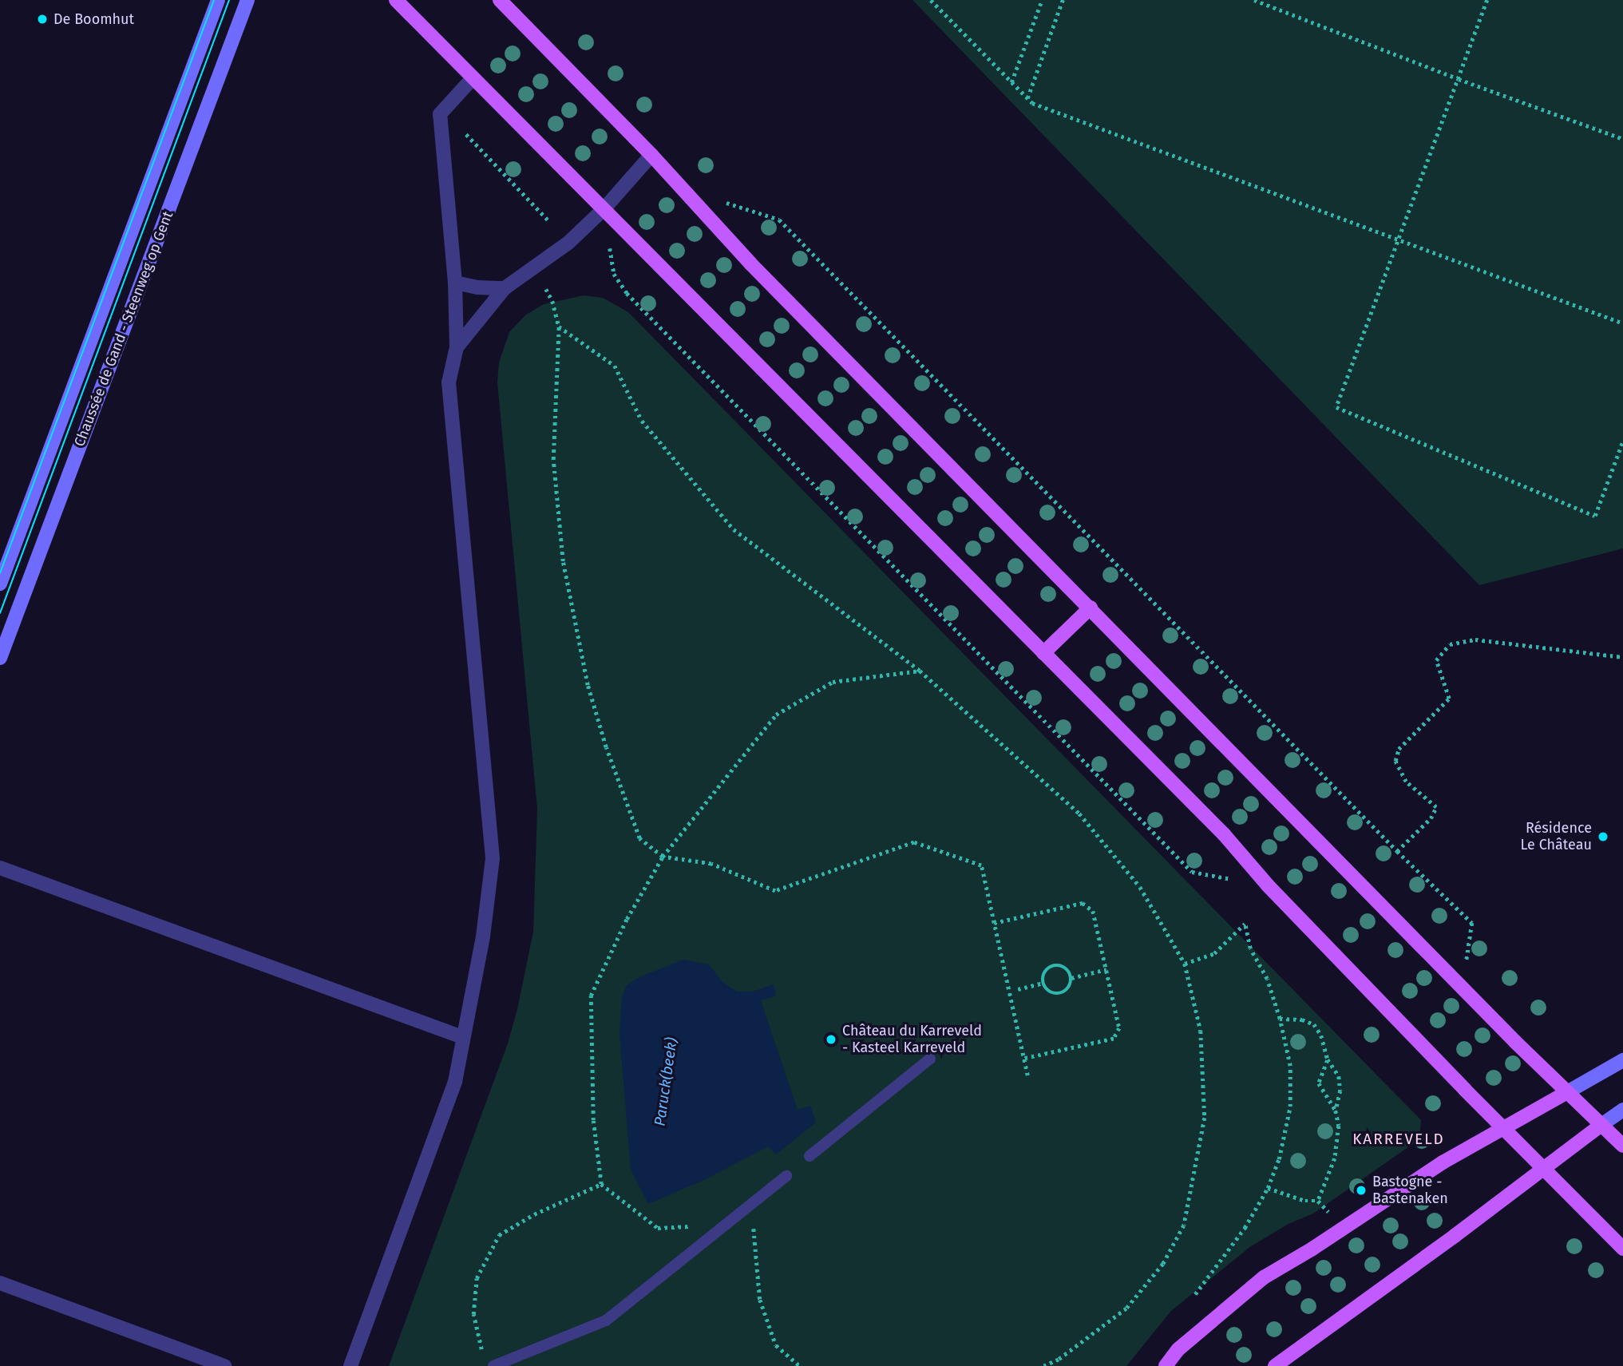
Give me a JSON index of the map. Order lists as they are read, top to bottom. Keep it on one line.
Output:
{"streets":{"street":["Chaussée de Gand - Steenweg op Gent"]},"districts":["KARREVELD"],"water":["Paruck(beek)"],"places":["De Boomhut","Résidence Le Château","Château du Karreveld - Kasteel Karreveld","Bastogne - Bastenaken"]}
